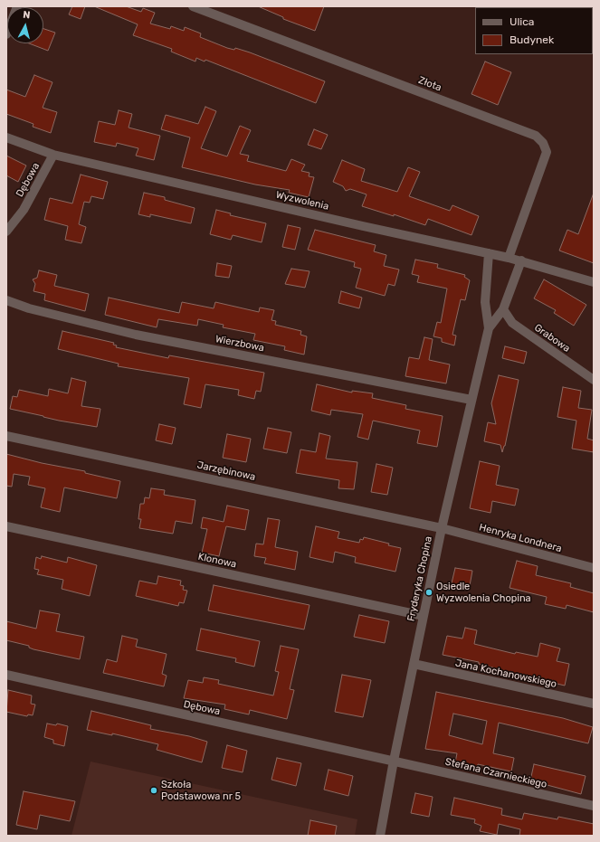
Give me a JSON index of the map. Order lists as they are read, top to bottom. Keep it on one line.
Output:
{"streets":{"street":["Złota","Dębowa","Wyzwolenia","Grabowa","Wierzbowa","Jarzębinowa","Henryka Londnera","Klonowa","Fryderyka Chopina","Jana Kochanowskiego","Stefana Czarnieckiego"]},"crossings":[["Złota","Wyzwolenia"],["Dębowa","Wyzwolenia"],["Dębowa","Fryderyka Chopina"],["Dębowa","Stefana Czarnieckiego"],["Wyzwolenia","Fryderyka Chopina"],["Grabowa","Fryderyka Chopina"],["Wierzbowa","Fryderyka Chopina"],["Jarzębinowa","Henryka Londnera"],["Jarzębinowa","Fryderyka Chopina"],["Henryka Londnera","Fryderyka Chopina"],["Klonowa","Fryderyka Chopina"],["Fryderyka Chopina","Jana Kochanowskiego"],["Fryderyka Chopina","Stefana Czarnieckiego"]],"places":["Osiedle Wyzwolenia Chopina","Szkoła Podstawowa nr 5"],"legend":["Ulica","Budynek"],"north":"top"}
